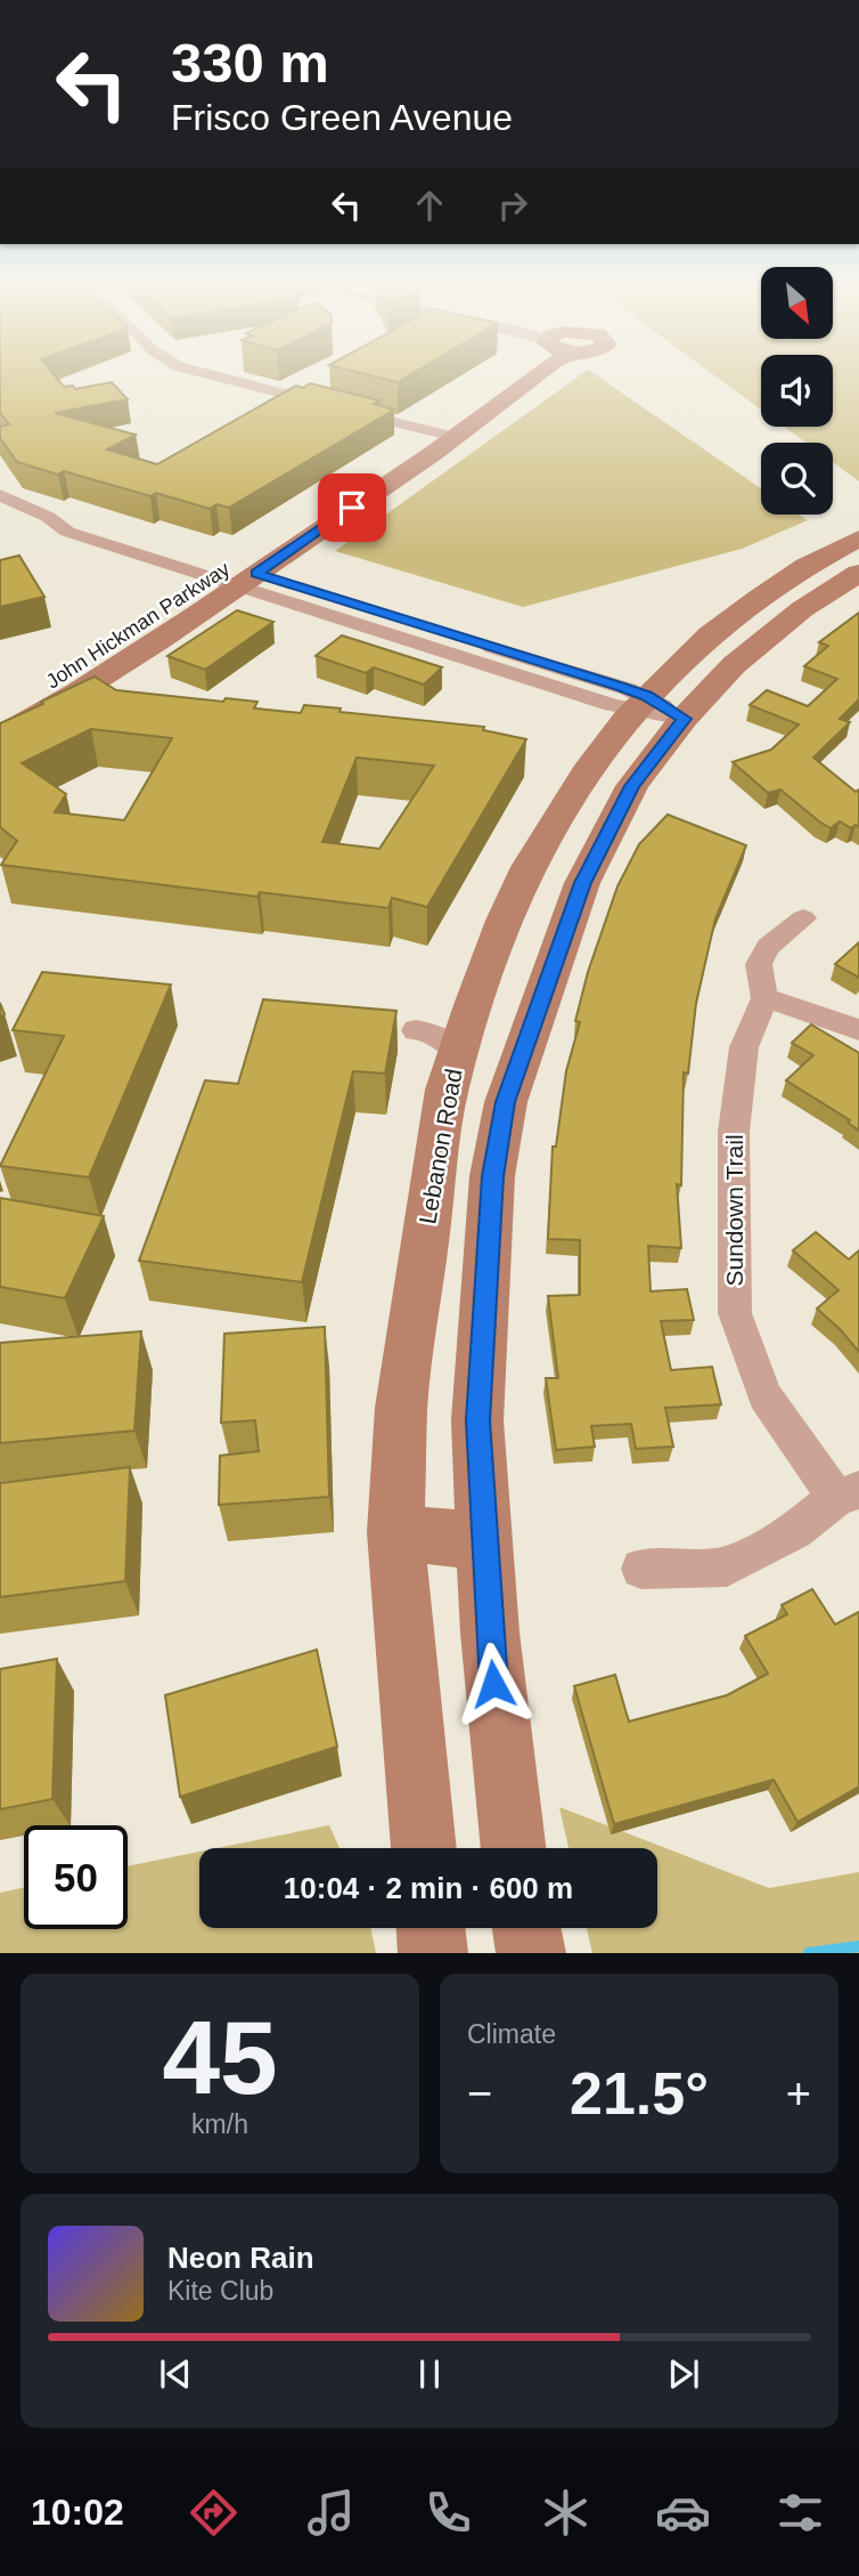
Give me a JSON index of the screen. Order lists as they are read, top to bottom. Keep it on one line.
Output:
{"streets":{"main road":["John Hickman Parkway","Lebanon Road"],"street":["Sundown Trail"]},"north":"bottom right","page":{"turn":["330 m","Frisco Green Avenue"],"limit":"50","trip":"10:04 · 2 min · 600 m","tile":[["45","km/h"],"Climate"],"heat":["−","21.5°","+"],"song":["Neon Rain","Kite Club"],"tabs":"10:02"}}
